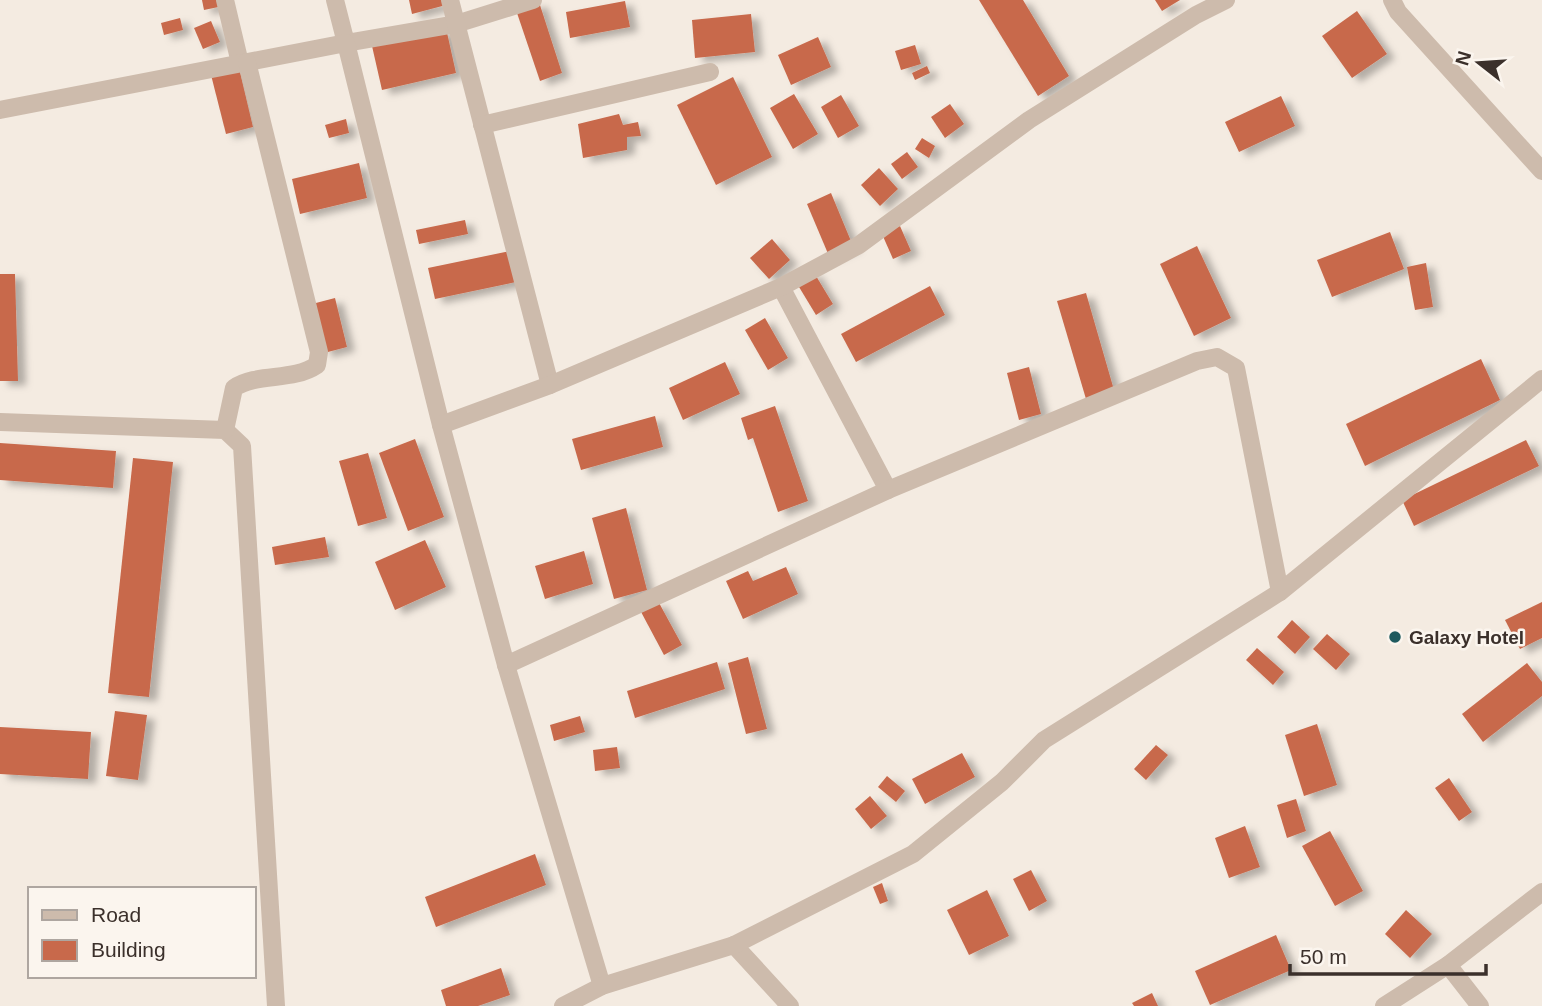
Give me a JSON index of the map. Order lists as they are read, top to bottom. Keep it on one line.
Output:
{"places":["Galaxy Hotel"],"legend":["Road","Building"],"scale_bar":"50 m","north":"left"}
